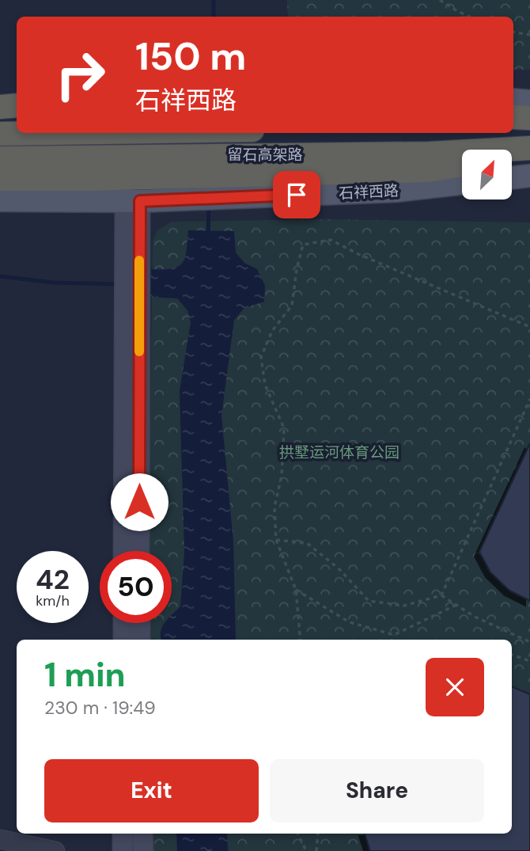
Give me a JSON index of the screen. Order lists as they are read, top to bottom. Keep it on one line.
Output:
{"streets":{"highway":["留石高架路"],"main road":["石祥西路"]},"parks":["拱墅运河体育公园"],"north":"top right","page":{"turn":["150 m","石祥西路"],"speed":"42 km/h","limit":"50","heading":["1 min","230 m · 19:49"],"buttons":["Exit","Share"]}}
